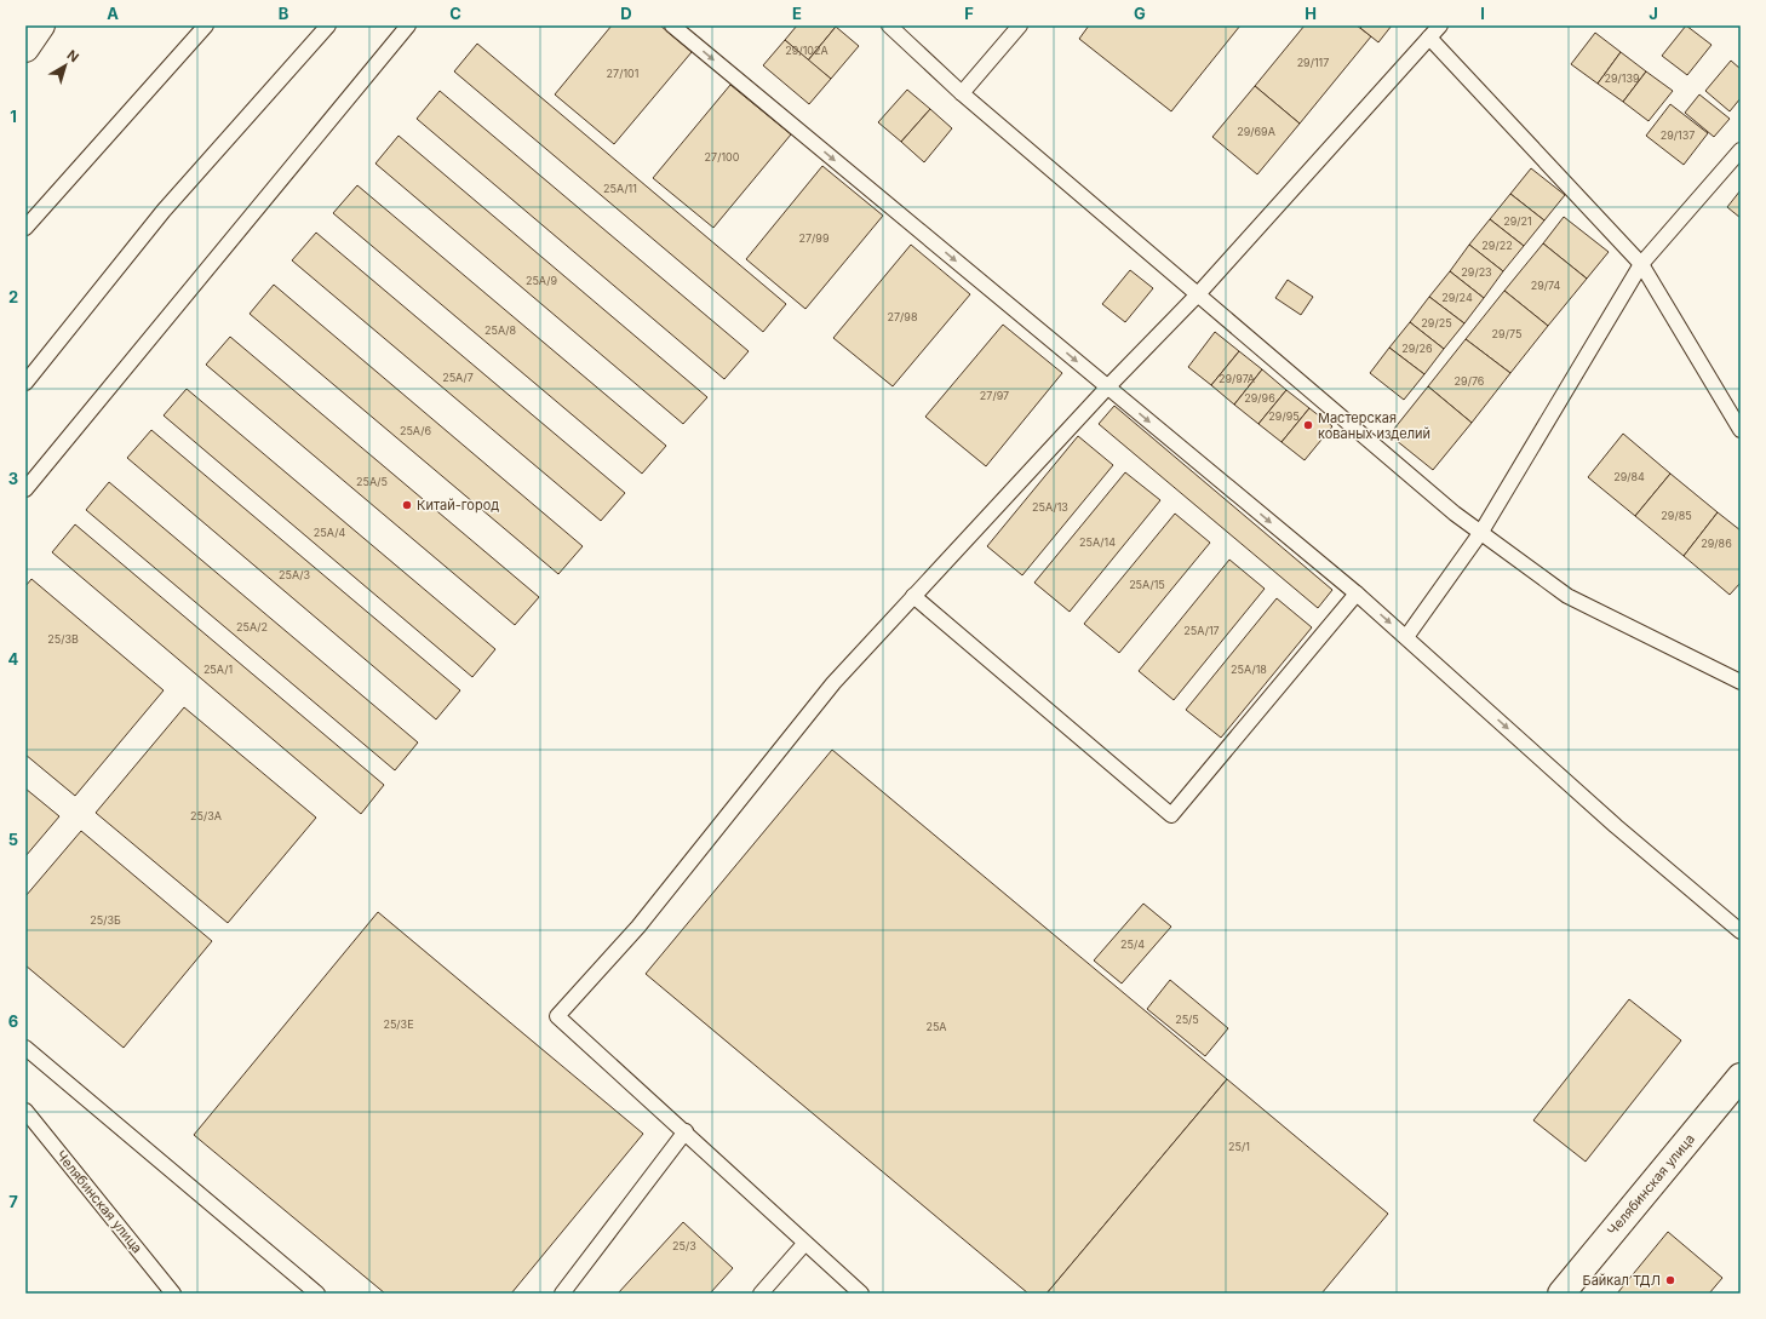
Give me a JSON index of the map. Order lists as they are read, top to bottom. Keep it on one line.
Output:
{"streets":{"street":["Челябинская улица"]},"places":["Мастерская кованых изделий","Китай-город","Байкал ТДЛ"],"house_numbers":["29/102А","29/117","27/101","29/139","29/69А","29/137","27/100","25А/11","29/21","27/99","29/22","29/23","25А/9","29/74","29/24","27/98","29/25","25А/8","29/75","29/26","25А/7","29/97А","29/76","27/97","29/96","29/95","25А/6","29/84","25А/5","25А/13","29/85","25А/4","25А/14","29/86","25А/3","25А/15","25А/2","25А/17","25/3В","25А/1","25А/18","25/3А","25/3Б","25/4","25/5","25/3Е","25А","25/1","25/3"],"north":"top right","grid":{"columns":["A","B","C","D","E","F","G","H","I","J"],"rows":["1","2","3","4","5","6","7"]}}
